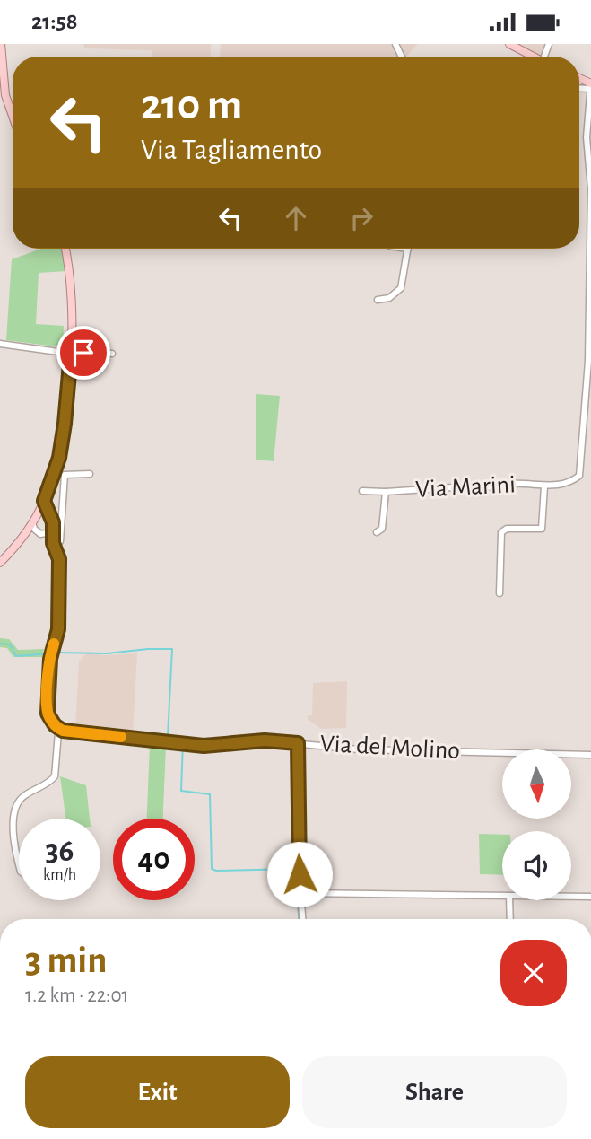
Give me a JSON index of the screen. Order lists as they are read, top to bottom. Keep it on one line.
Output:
{"streets":{"street":["Via Marini","Via del Molino"]},"north":"bottom","page":{"status":"21:58","turn":["210 m","Via Tagliamento"],"speed":"36 km/h","limit":"40","heading":["3 min","1.2 km · 22:01"],"buttons":["Exit","Share"]}}
